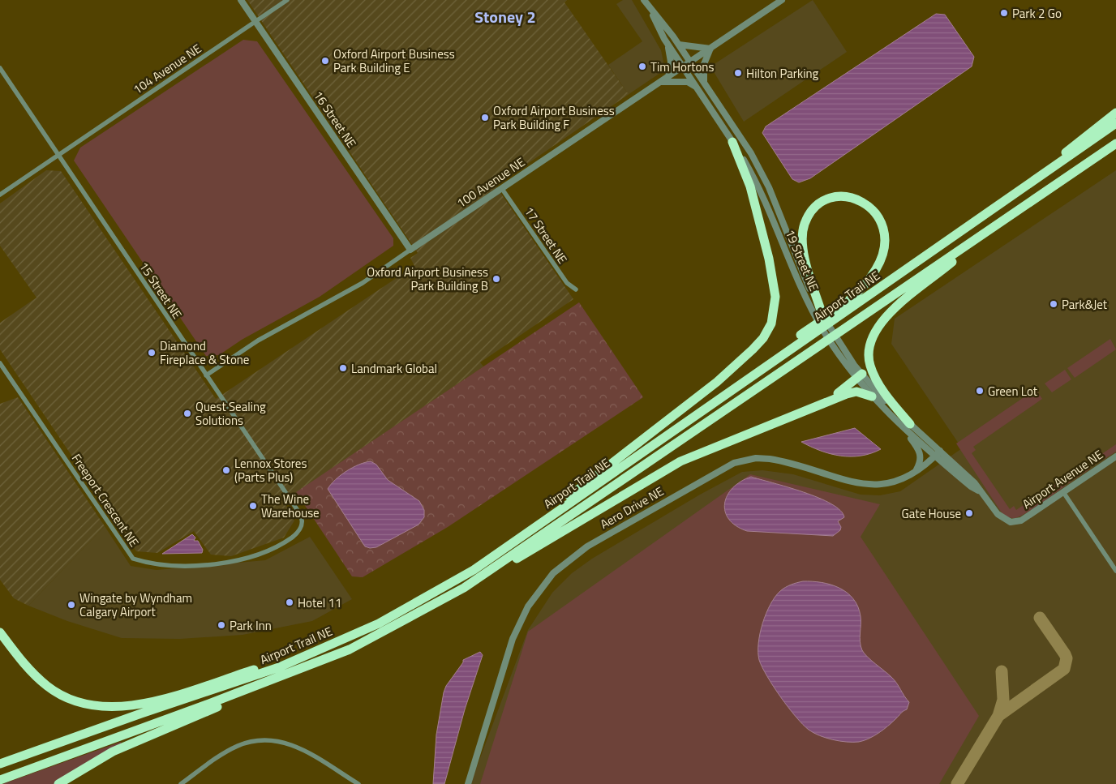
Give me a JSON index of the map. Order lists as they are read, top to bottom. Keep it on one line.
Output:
{"streets":{"highway":["Airport Trail NE"],"street":["104 Avenue NE","16 Street NE","100 Avenue NE","17 Street NE","19 Street NE","15 Street NE","Airport Avenue NE","Freeport Crescent NE","Aero Drive NE"]},"crossings":[["104 Avenue NE","16 Street NE"],["104 Avenue NE","15 Street NE"],["16 Street NE","100 Avenue NE"],["100 Avenue NE","17 Street NE"],["100 Avenue NE","19 Street NE"],["100 Avenue NE","15 Street NE"],["19 Street NE","Airport Avenue NE"],["19 Street NE","Aero Drive NE"],["15 Street NE","Freeport Crescent NE"]],"districts":["Stoney 2"],"places":["Park 2 Go","Oxford Airport Business Park Building E","Tim Hortons","Hilton Parking","Oxford Airport Business Park Building F","Oxford Airport Business Park Building B","Park&Jet","Diamond Fireplace & Stone","Landmark Global","Green Lot","Quest Sealing Solutions","Lennox Stores (Parts Plus)","The Wine Warehouse","Gate House","Hotel 11","Wingate by Wyndham Calgary Airport","Park Inn"]}
